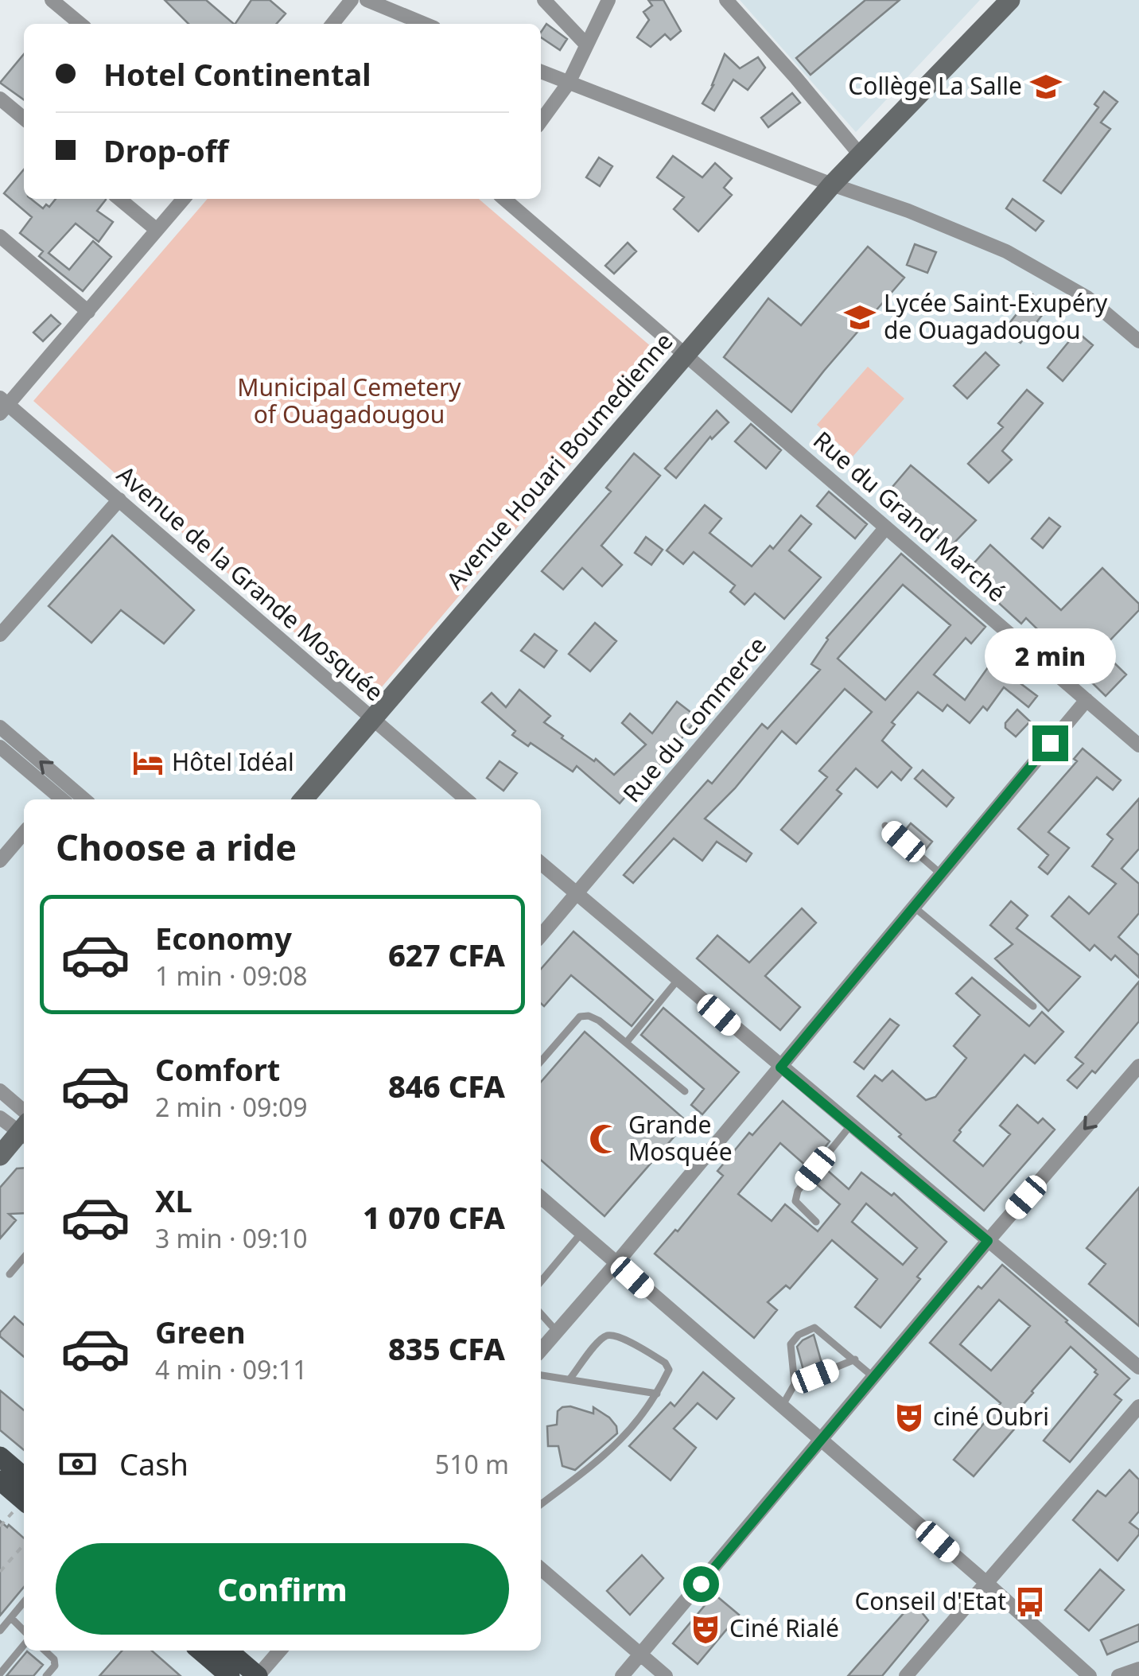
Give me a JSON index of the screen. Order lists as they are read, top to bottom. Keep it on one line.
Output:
{"streets":{"main road":["Avenue Houari Boumedienne"],"street":["Rue du Grand Marché","Avenue de la Grande Mosquée","Rue du Commerce"]},"crossings":[["Avenue Houari Boumedienne","Rue du Grand Marché"],["Avenue Houari Boumedienne","Avenue de la Grande Mosquée"],["Rue du Grand Marché","Rue du Commerce"]],"parks":["Municipal Cemetery of Ouagadougou"],"places":{"school or university":["Collège La Salle","Lycée Saint-Exupéry de Ouagadougou"],"hotel":["Hôtel Idéal"],"mosque":["Grande Mosquée"],"theatre":["ciné Oubri","Ciné Rialé"],"bus stop":["Conseil d'Etat"]},"page":{"banner":["Hotel Continental","Drop-off"],"bubble":"2 min","heading":"Choose a ride","list":[{"name":"Economy","note":"1 min · 09:08","value":"627 CFA"},{"name":"Comfort","note":"2 min · 09:09","value":"846 CFA"},{"name":"XL","note":"3 min · 09:10","value":"1 070 CFA"},{"name":"Green","note":"4 min · 09:11","value":"835 CFA"}],"pay":["Cash","510 m"],"buttons":"Confirm"}}
